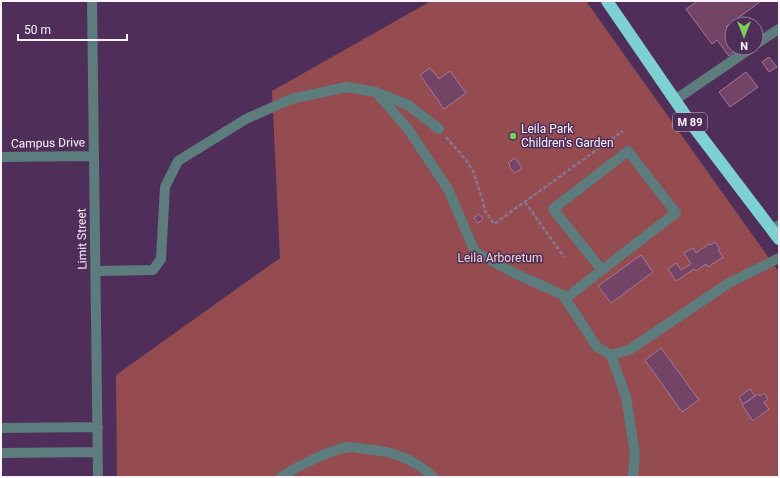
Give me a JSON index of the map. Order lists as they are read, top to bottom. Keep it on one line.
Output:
{"streets":{"highway":["M 89"],"street":["Campus Drive","Limit Street"]},"crossings":[["Campus Drive","Limit Street"]],"parks":["Leila Arboretum"],"places":["Leila Park Children's Garden"],"scale_bar":"50 m","north":"bottom"}
